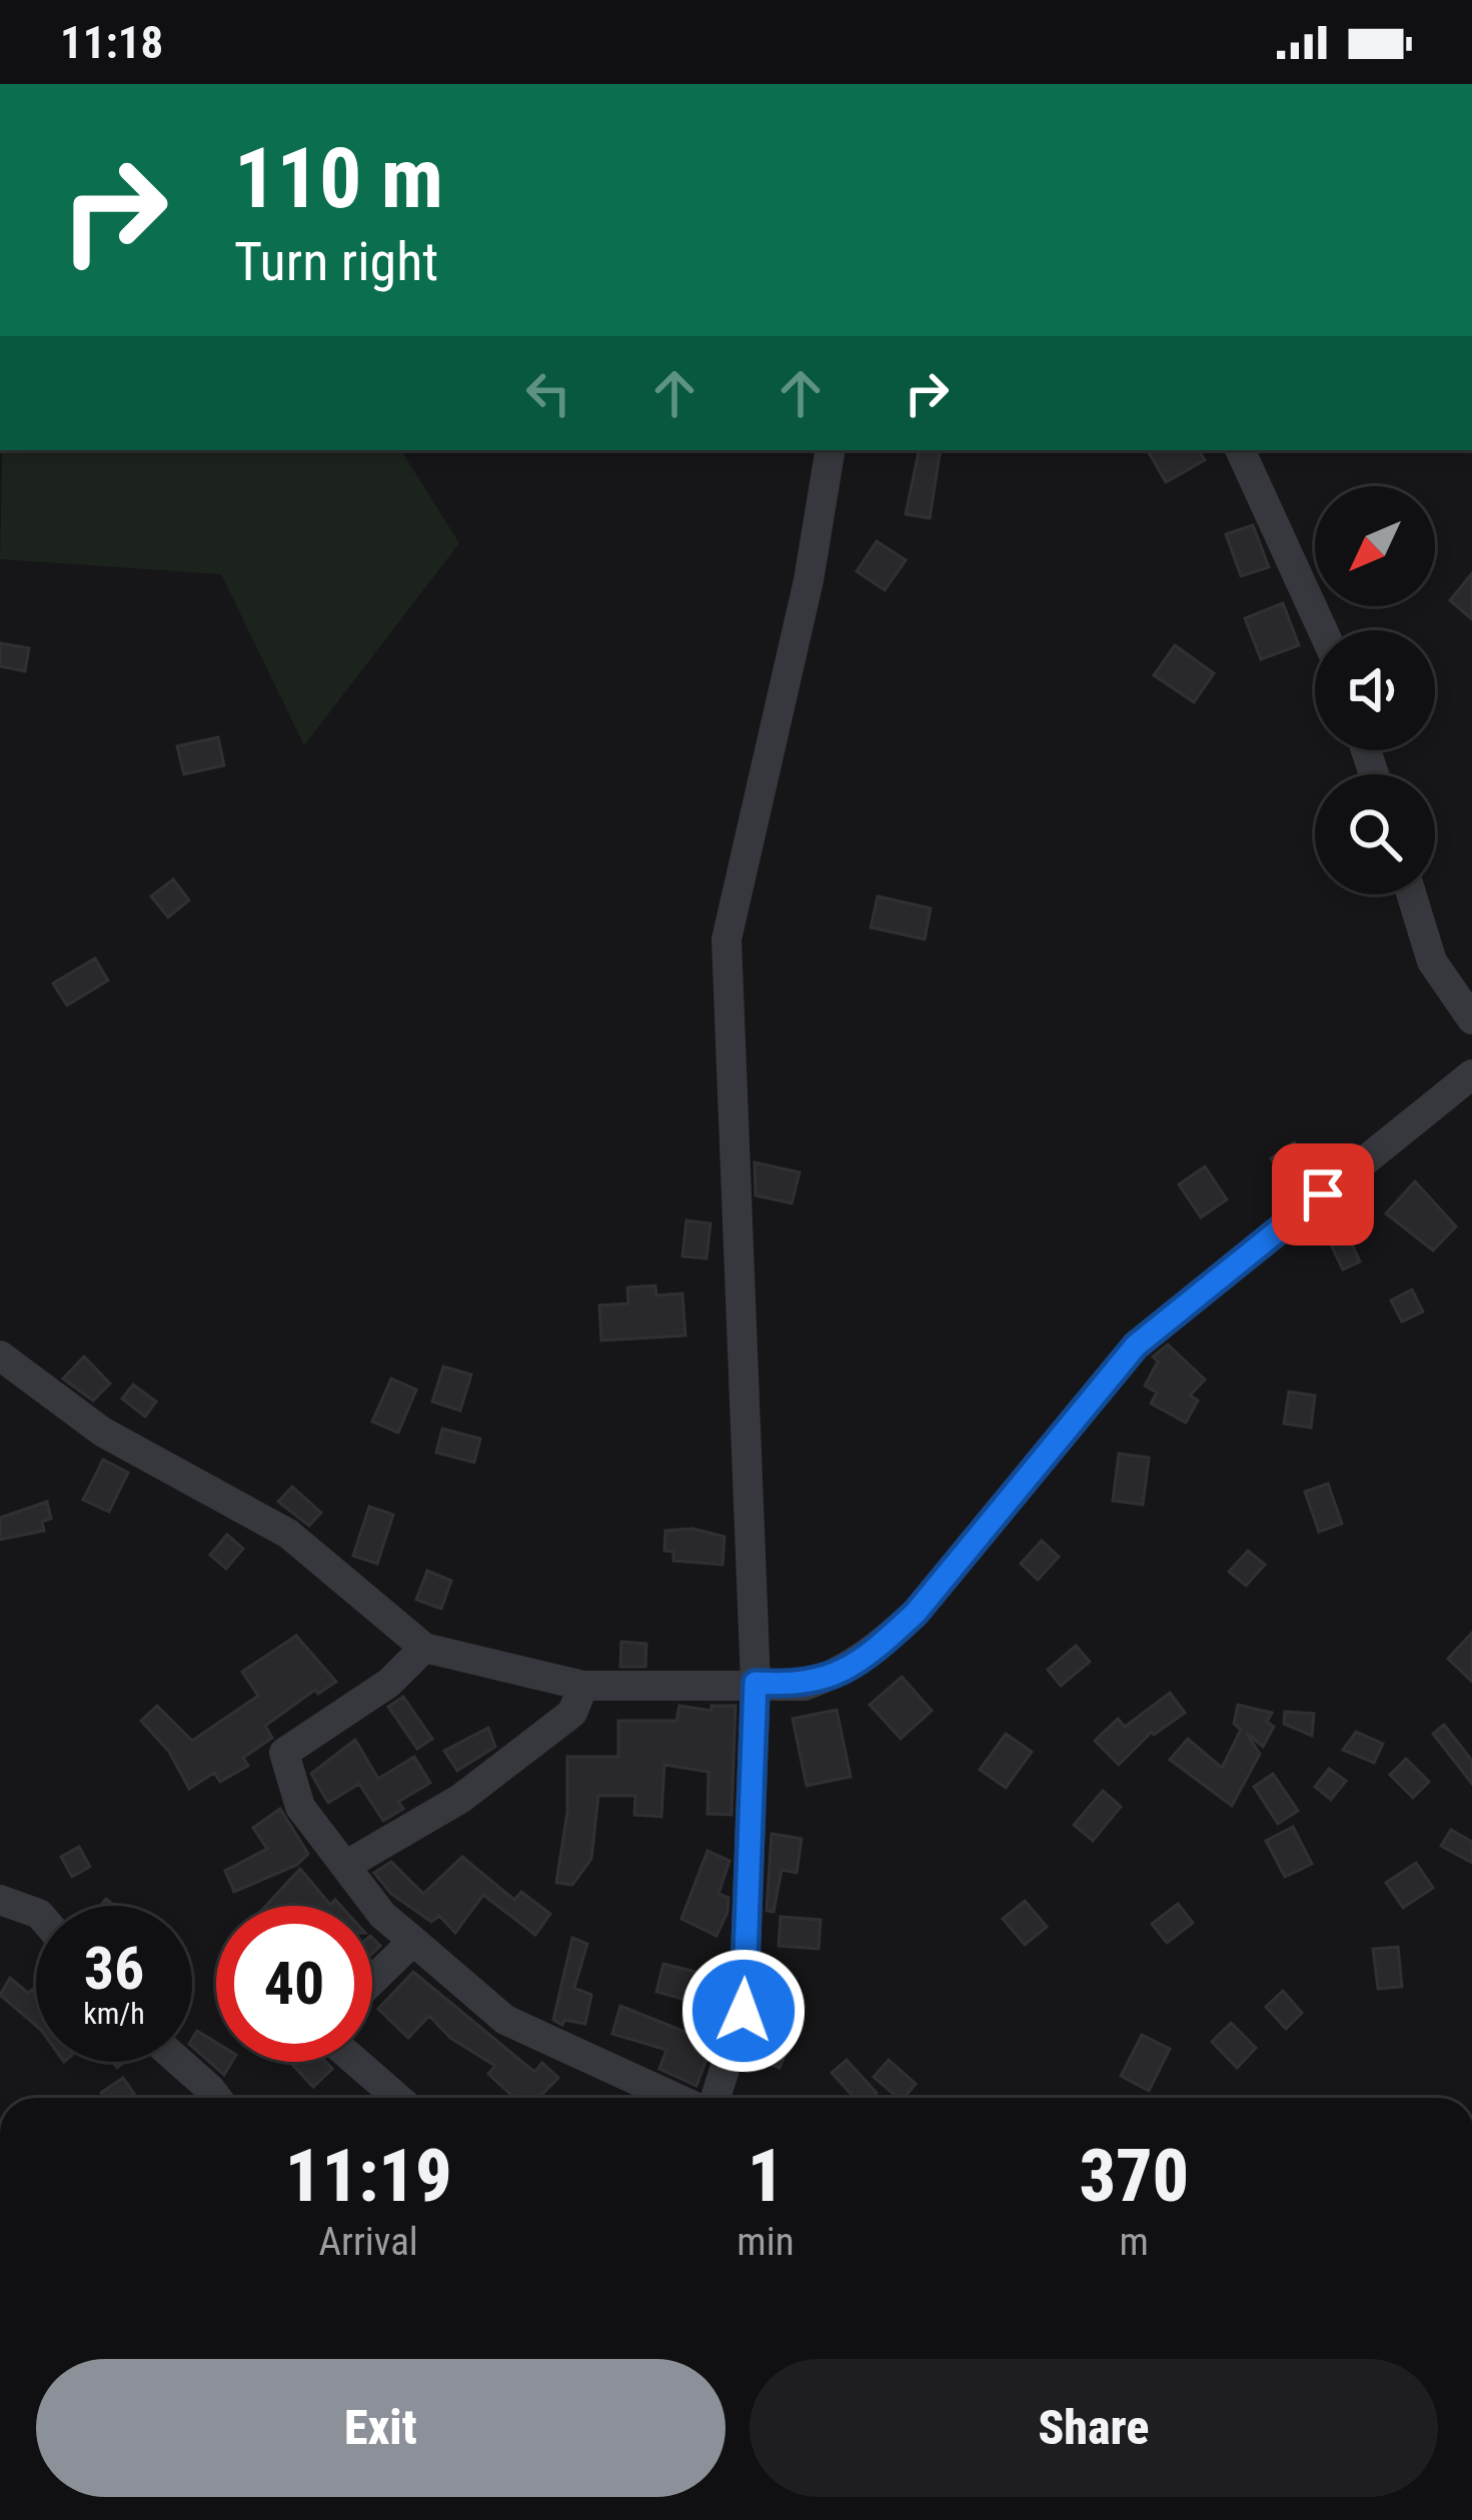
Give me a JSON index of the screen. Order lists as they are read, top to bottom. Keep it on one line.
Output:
{"north":"bottom left","page":{"status":"11:18","turn":["110 m","Turn right"],"speed":"36 km/h","limit":"40","eta":["11:19","Arrival","1","min","370","m"],"buttons":["Exit","Share"]}}
